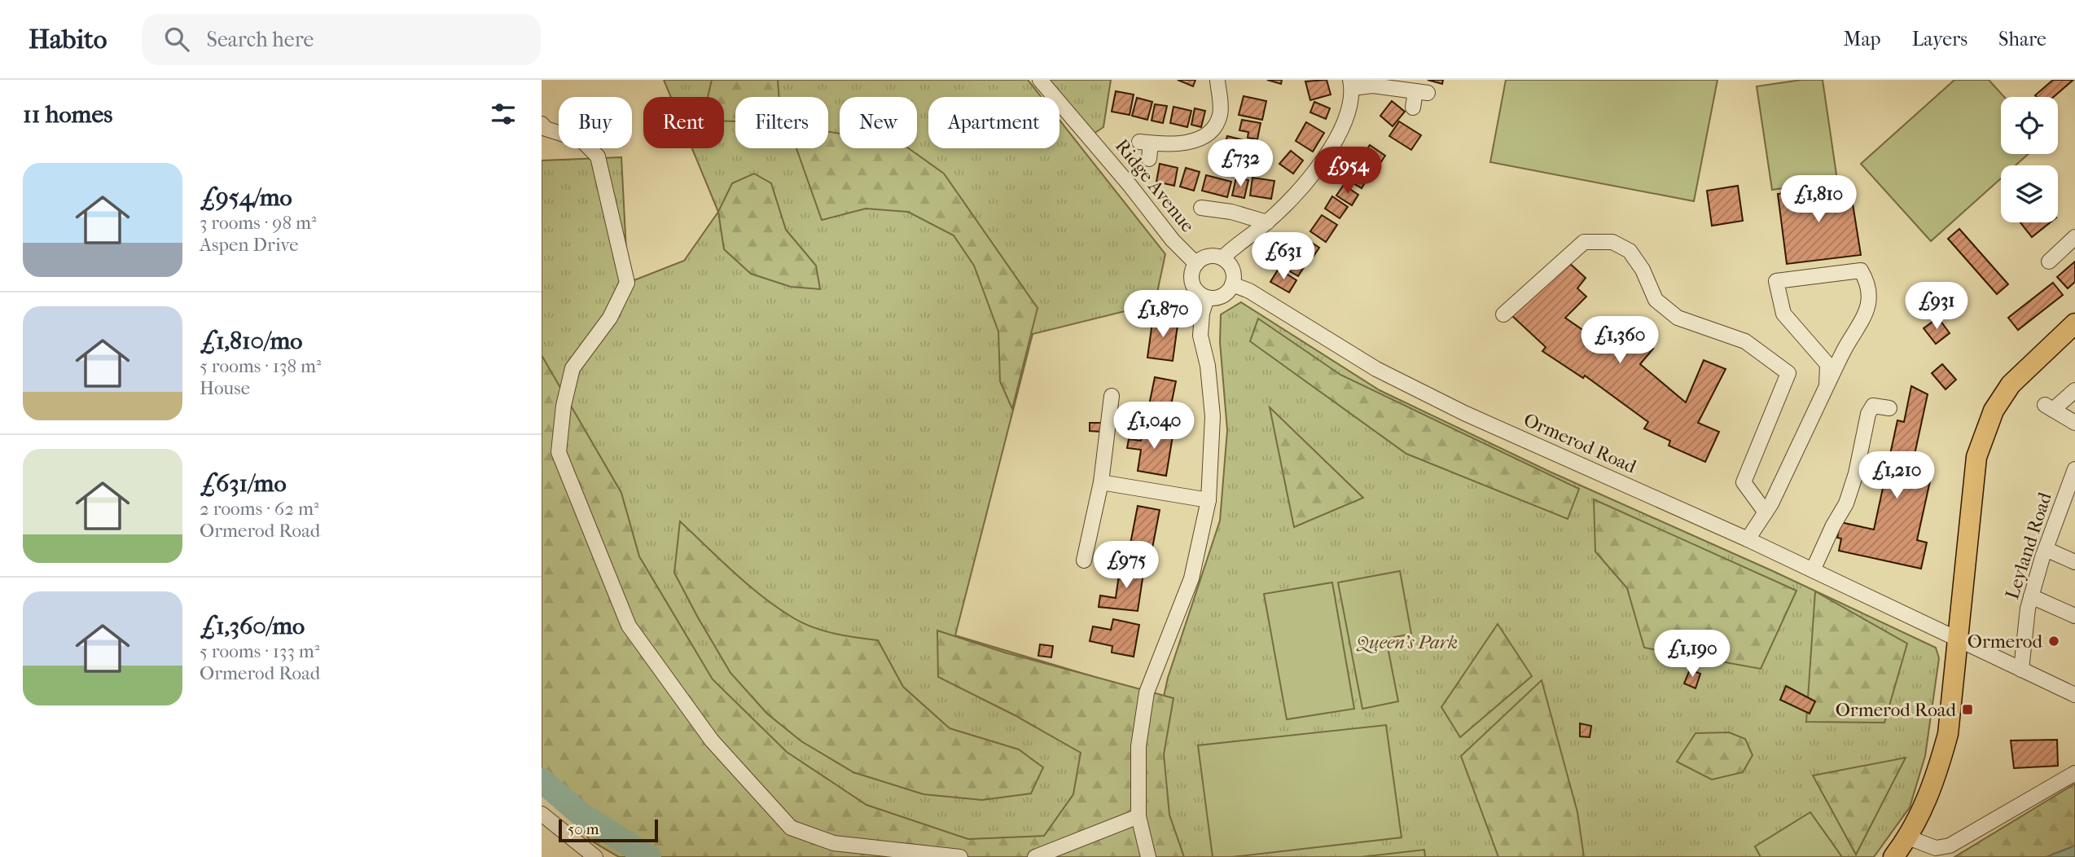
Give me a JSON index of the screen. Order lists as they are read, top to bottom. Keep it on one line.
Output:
{"streets":{"street":["Ridge Avenue","Ormerod Road","Leyland Road"]},"crossings":[["Ridge Avenue","Ormerod Road"],["Ormerod Road","Leyland Road"]],"parks":["Queen's Park"],"places":{"other":["Ormerod"],"transit":["Ormerod Road"]},"scale_bar":"50 m","page":{"header":"Habito","search":"Search here","nav":["Map","Layers","Share"],"heading":"11 homes","chip":["Buy","Rent","Filters","New","Apartment"],"price":["£732","£954","£1,810","£631","£931","£1,870","£1,360","£1,040","£1,210","£975","£1,190"],"list":[{"name":"£954/mo","note":"3 rooms · 98 m² · Aspen Drive"},{"name":"£1,810/mo","note":"5 rooms · 138 m² · House"},{"name":"£631/mo","note":"2 rooms · 62 m² · Ormerod Road"},{"name":"£1,360/mo","note":"5 rooms · 133 m² · Ormerod Road"}],"scale":"50 m"}}
